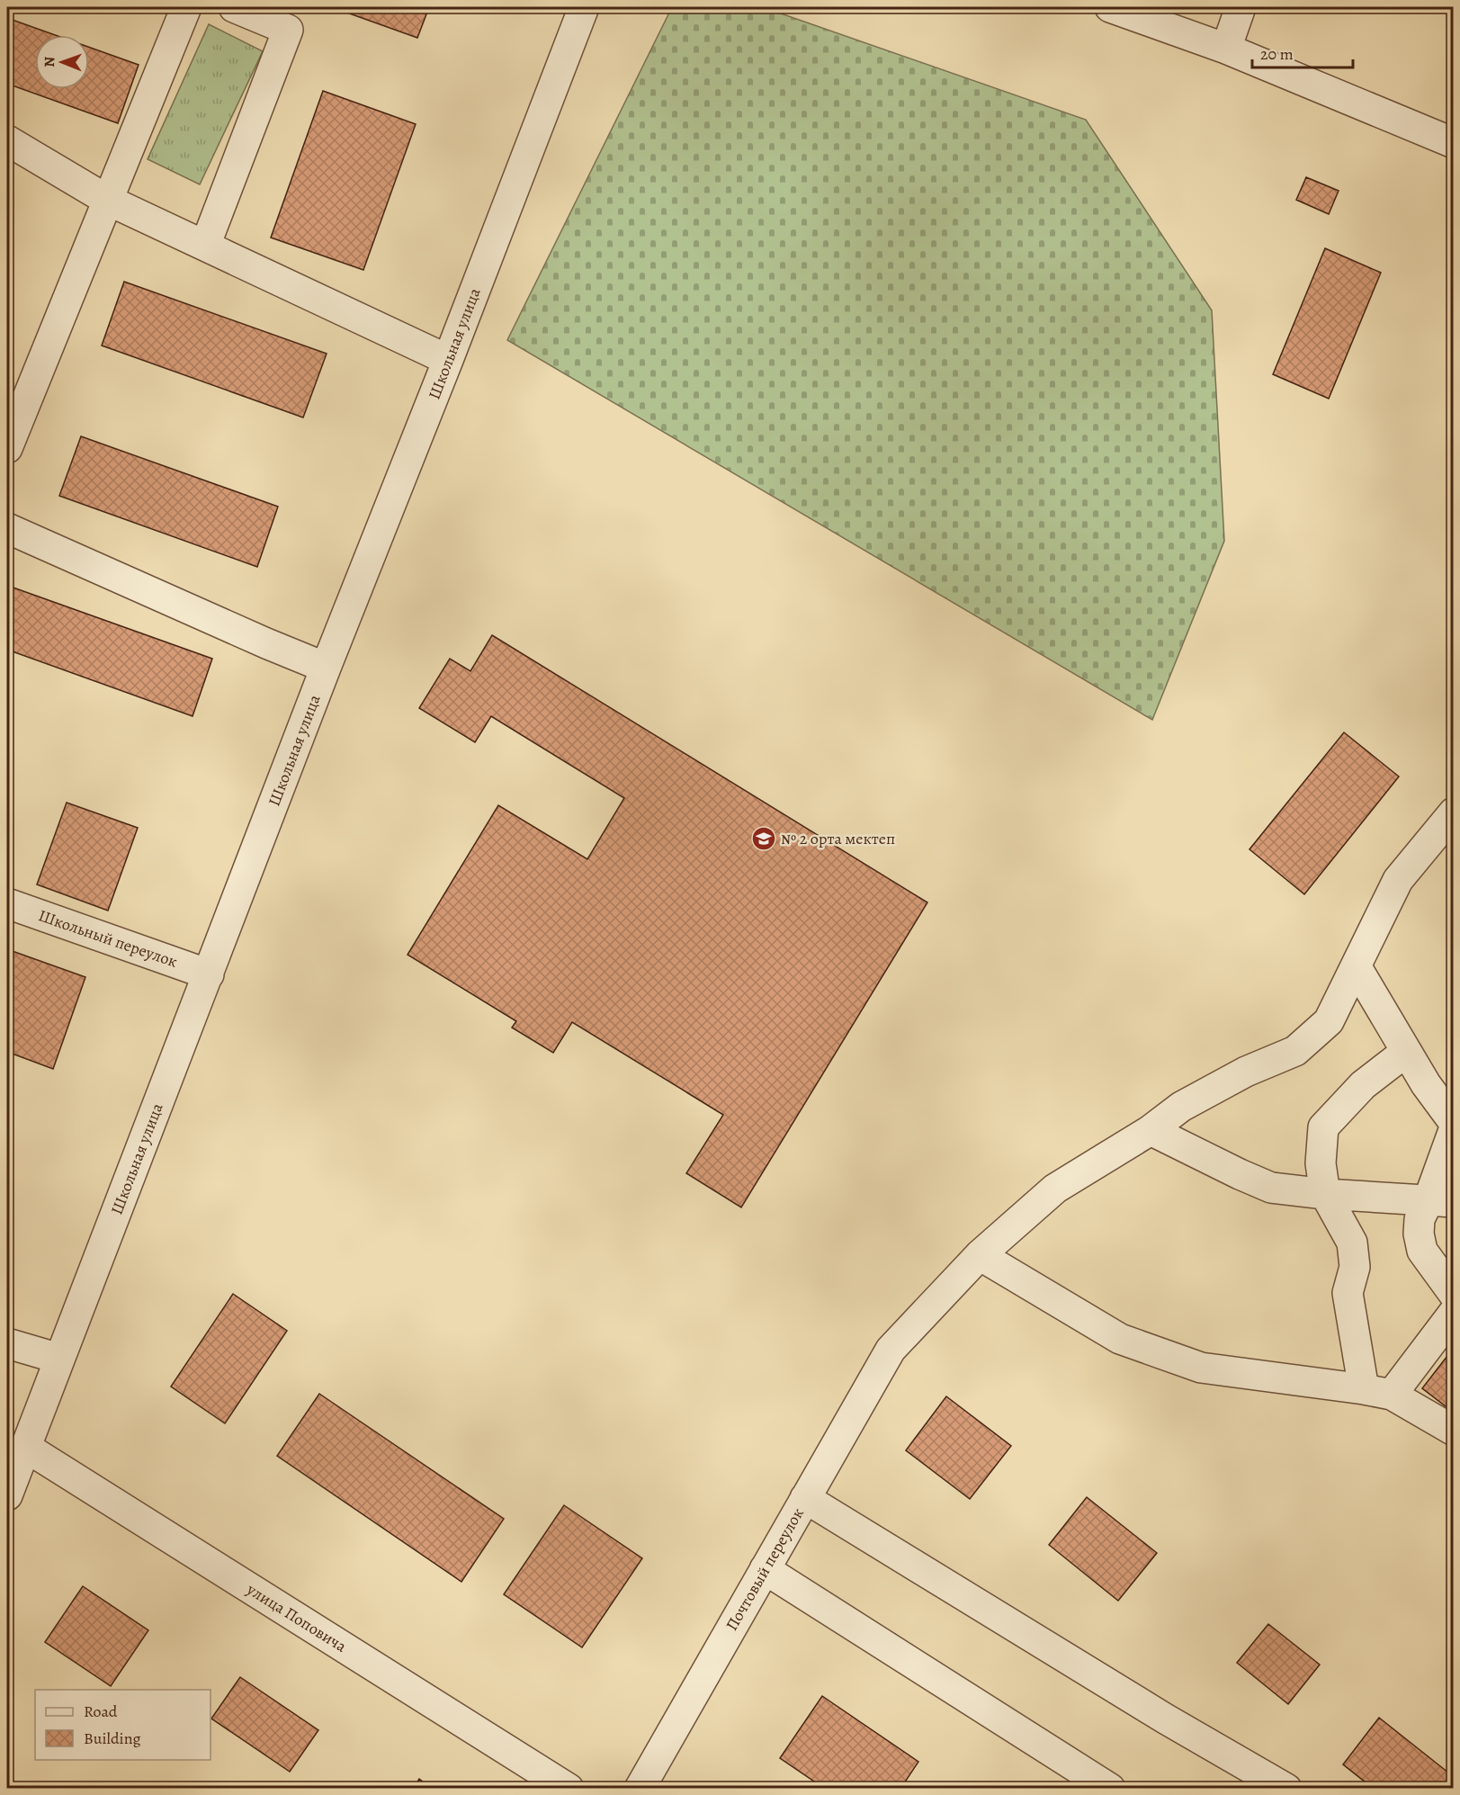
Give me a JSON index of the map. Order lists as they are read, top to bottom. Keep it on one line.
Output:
{"streets":{"street":["Школьная улица","Школьный переулок","Почтовый переулок","улица Поповича"]},"crossings":[["Школьная улица","Школьный переулок"],["Школьная улица","улица Поповича"]],"places":{"school or university":["№ 2 орта мектеп"]},"legend":["Road","Building"],"scale_bar":"20 m","north":"left"}
